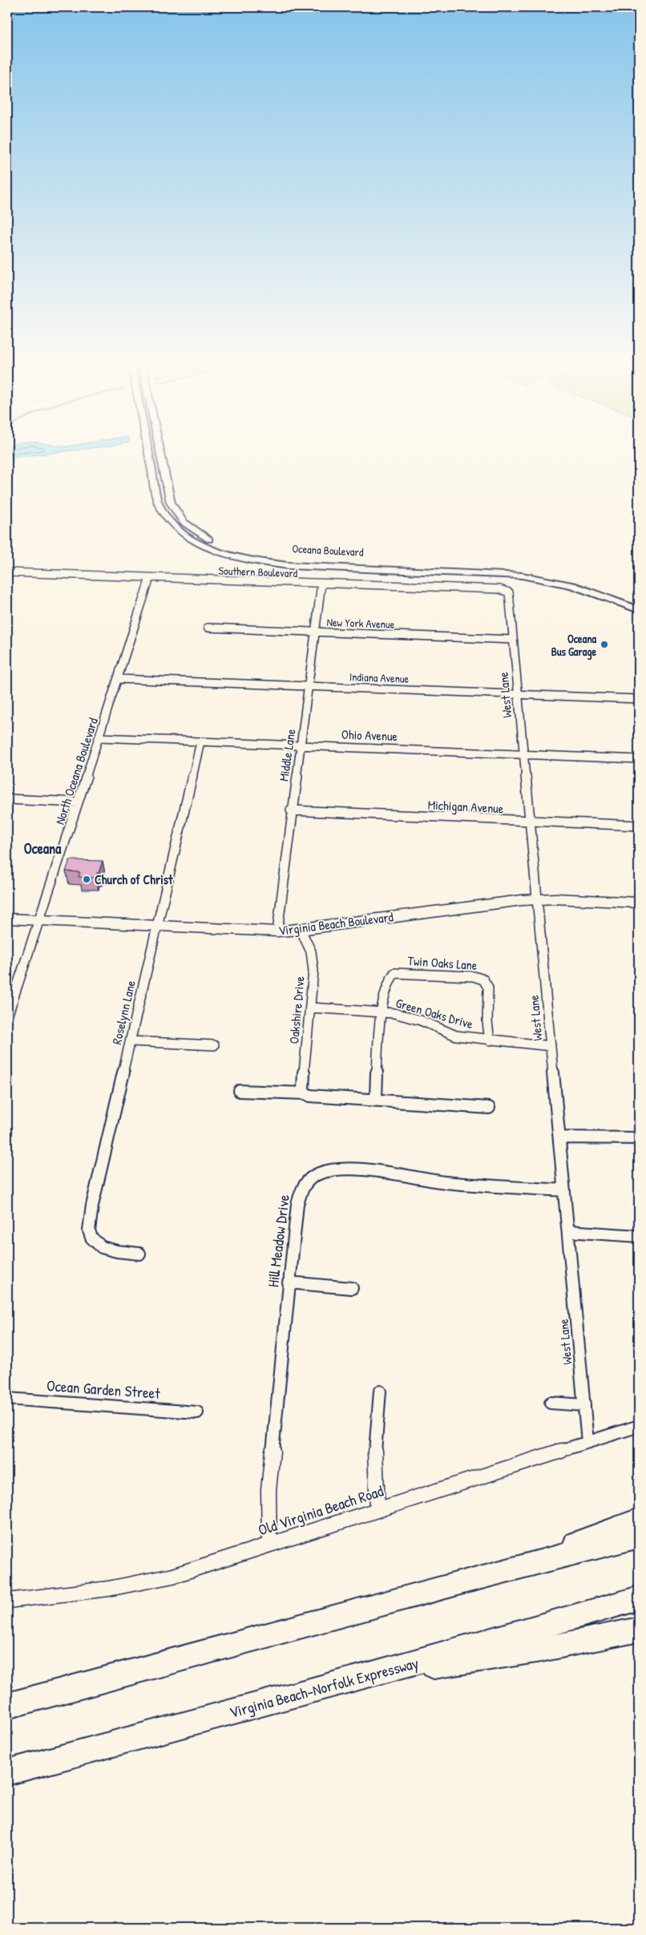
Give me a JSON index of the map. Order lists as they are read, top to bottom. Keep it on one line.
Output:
{"streets":{"highway":["Virginia Beach-Norfolk Expressway"],"main road":["Oceana Boulevard","Virginia Beach Boulevard"],"street":["Southern Boulevard","New York Avenue","Indiana Avenue","West Lane","Ohio Avenue","Middle Lane","North Oceana Boulevard","Michigan Avenue","Twin Oaks Lane","Oakshire Drive","Roselynn Lane","Green Oaks Drive","Hill Meadow Drive","Ocean Garden Street","Old Virginia Beach Road"]},"crossings":[["Southern Boulevard","West Lane"],["Southern Boulevard","Middle Lane"],["Southern Boulevard","North Oceana Boulevard"],["New York Avenue","West Lane"],["New York Avenue","Middle Lane"],["Indiana Avenue","West Lane"],["Indiana Avenue","Middle Lane"],["Indiana Avenue","North Oceana Boulevard"],["West Lane","Ohio Avenue"],["West Lane","Michigan Avenue"],["West Lane","Virginia Beach Boulevard"],["West Lane","Green Oaks Drive"],["West Lane","Hill Meadow Drive"],["West Lane","Old Virginia Beach Road"],["Ohio Avenue","Middle Lane"],["Ohio Avenue","North Oceana Boulevard"],["Ohio Avenue","Roselynn Lane"],["Middle Lane","Michigan Avenue"],["Middle Lane","Virginia Beach Boulevard"],["North Oceana Boulevard","Virginia Beach Boulevard"],["Virginia Beach Boulevard","Oakshire Drive"],["Virginia Beach Boulevard","Roselynn Lane"],["Twin Oaks Lane","Green Oaks Drive"],["Oakshire Drive","Green Oaks Drive"],["Hill Meadow Drive","Old Virginia Beach Road"]],"districts":["Oceana"],"places":["Oceana Bus Garage","Church of Christ"]}
